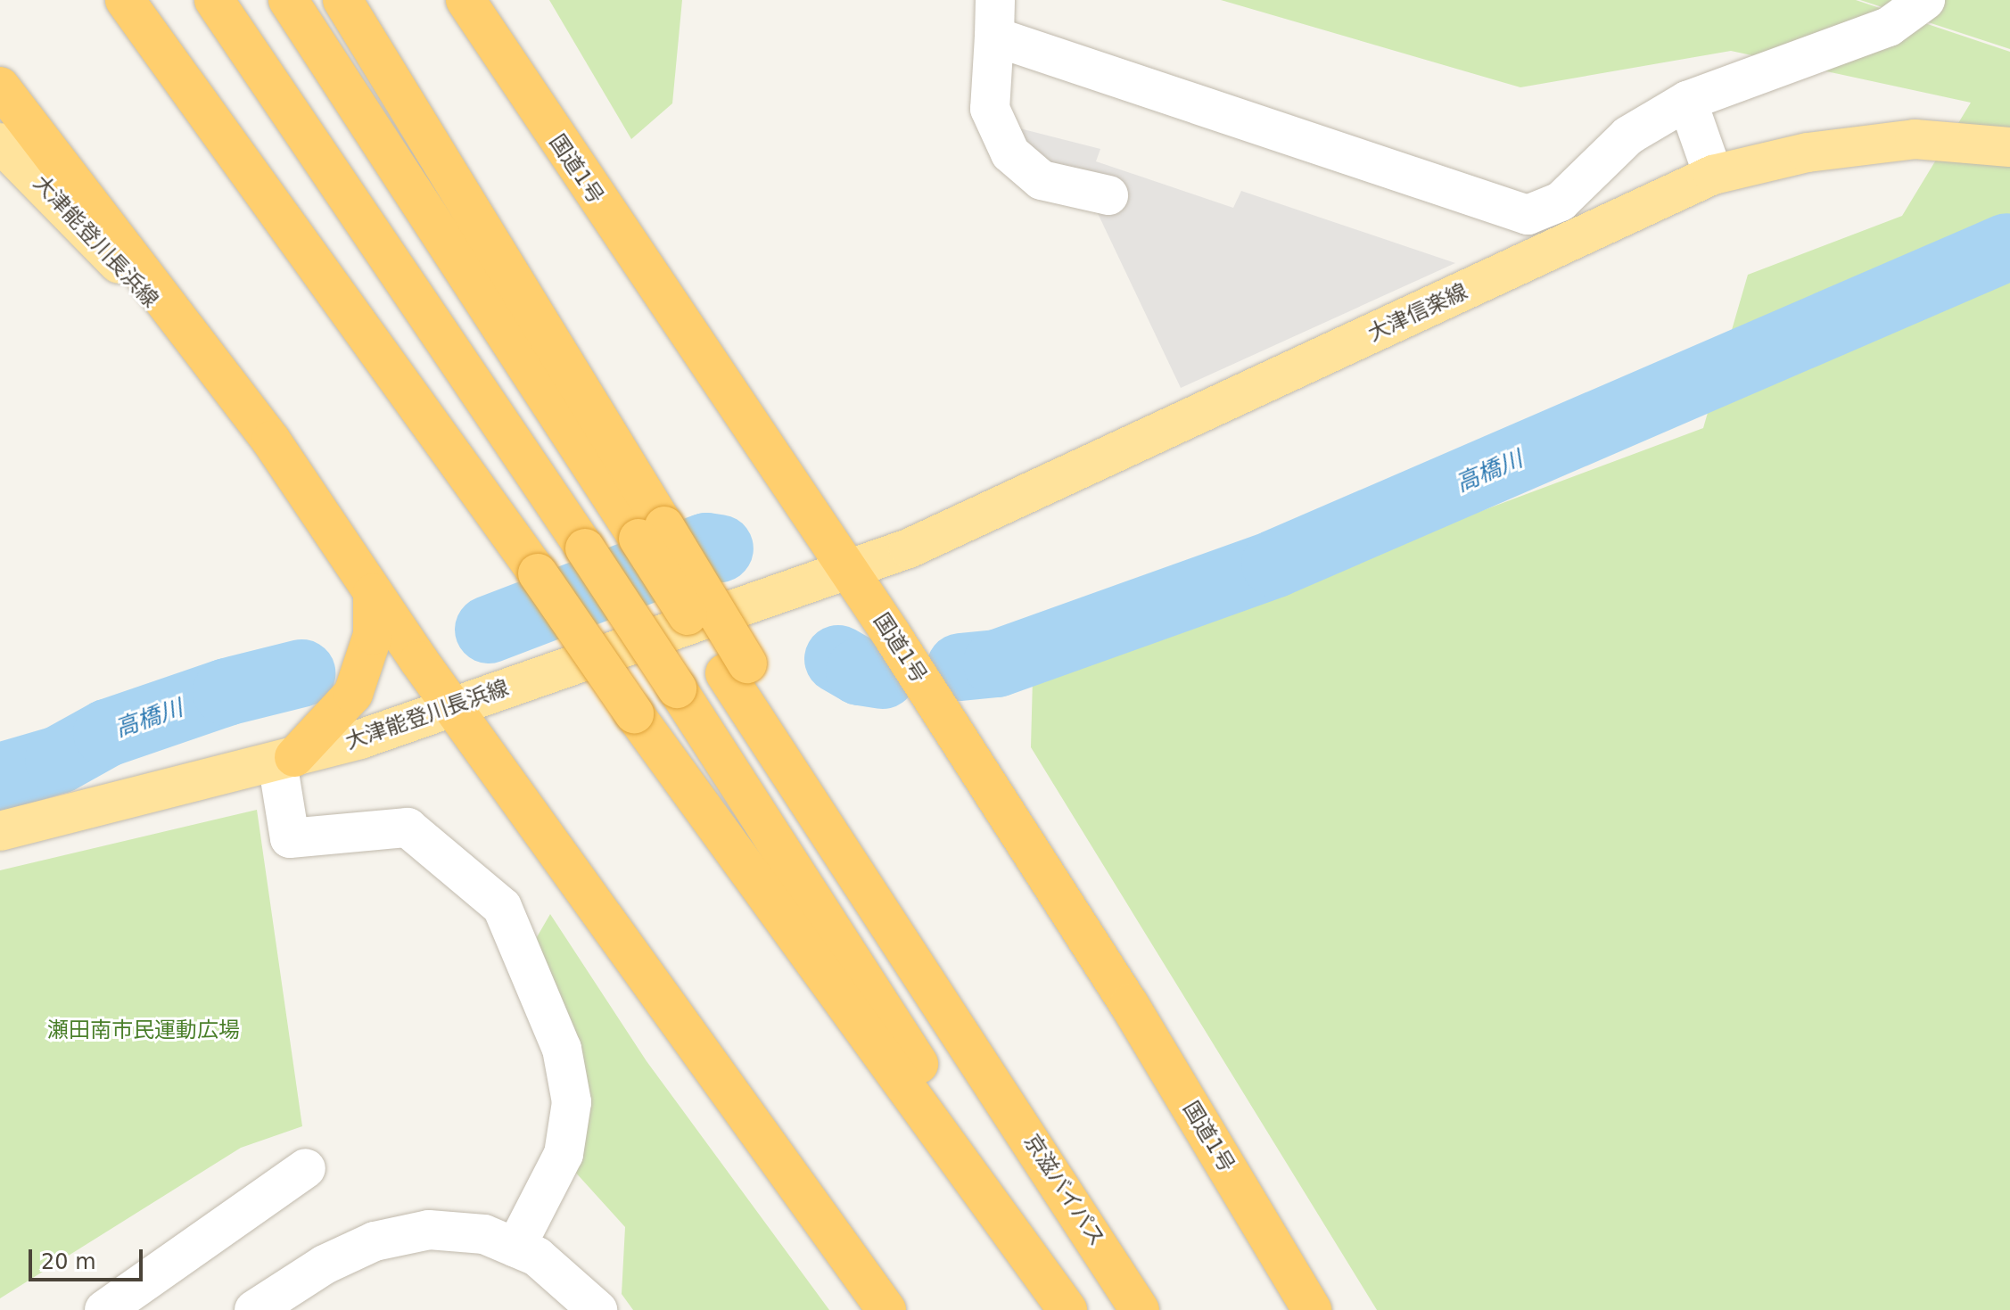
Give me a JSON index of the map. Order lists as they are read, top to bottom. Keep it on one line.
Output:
{"streets":{"highway":["国道1号","京滋バイパス"],"main road":["大津能登川長浜線","大津信楽線"]},"crossings":[["国道1号","大津能登川長浜線"],["国道1号","大津信楽線"],["大津能登川長浜線","大津信楽線"]],"water":["高橋川"],"parks":["瀬田南市民運動広場"],"scale_bar":"20 m"}
